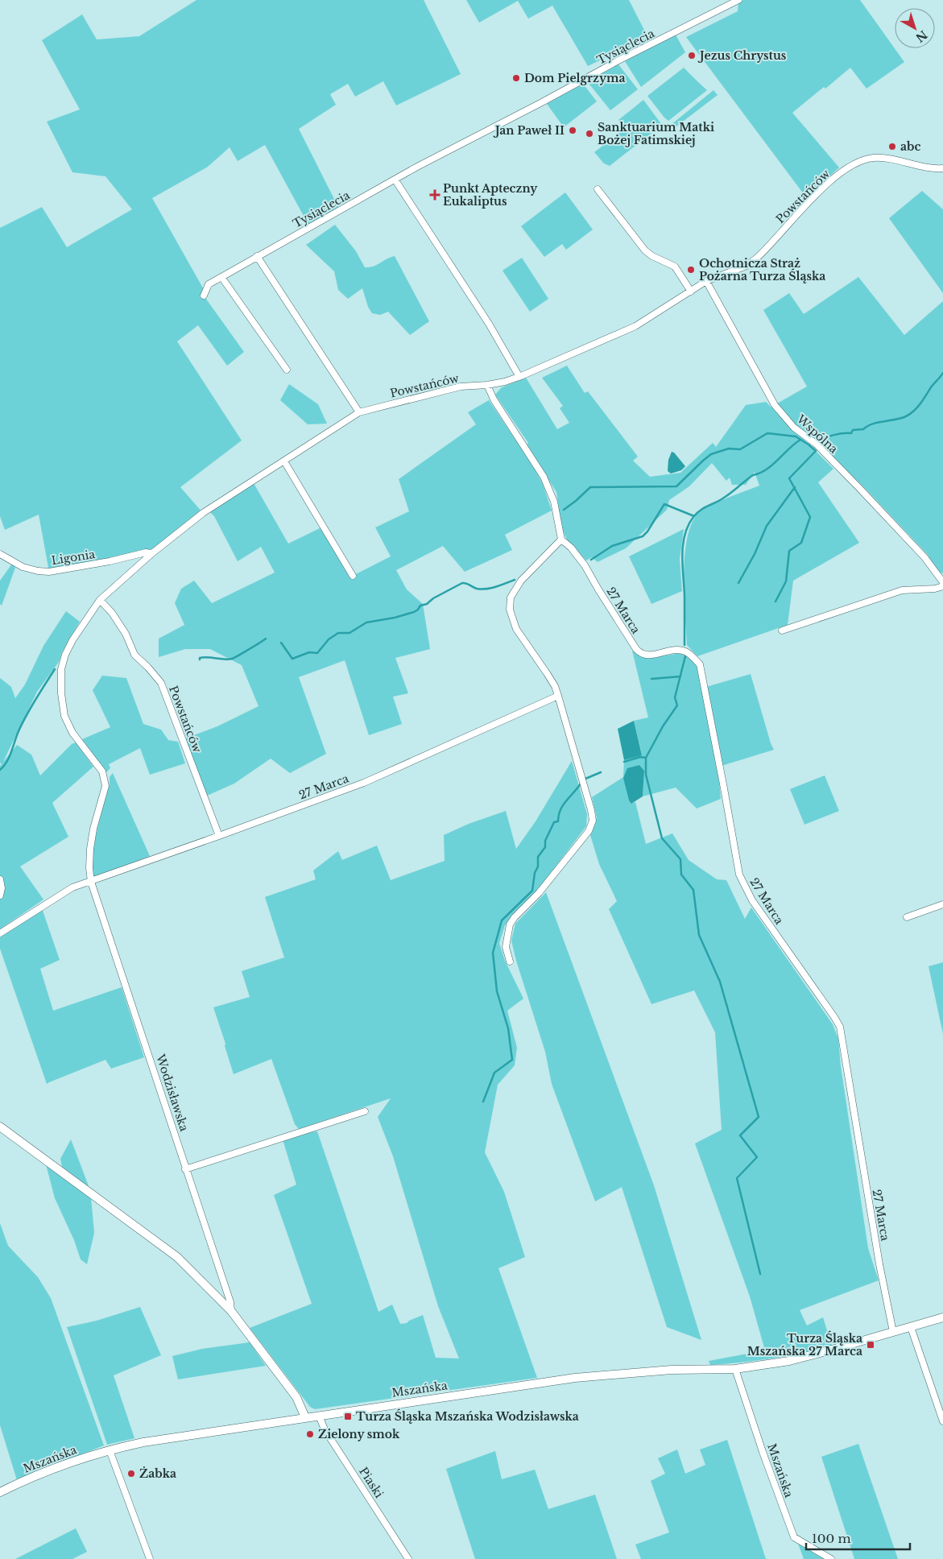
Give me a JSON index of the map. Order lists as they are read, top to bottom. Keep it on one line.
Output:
{"streets":{"street":["Tysiąclecia","Powstańców","Wspólna","Ligonia","27 Marca","Wodzisławska","Mszańska","Piaski"]},"crossings":[["Powstańców","Wspólna"],["Powstańców","Ligonia"],["Powstańców","27 Marca"],["Powstańców","Wodzisławska"],["27 Marca","Wodzisławska"],["27 Marca","Mszańska"],["Wodzisławska","Mszańska"],["Mszańska","Piaski"]],"places":{"other":["Jezus Chrystus","Dom Pielgrzyma","Jan Paweł II","Sanktuarium Matki Bożej Fatimskiej","abc","Ochotnicza Straż Pożarna Turza Śląska","Zielony smok","Żabka"],"health":["Punkt Apteczny Eukaliptus"],"transit":["Turza Śląska Mszańska 27 Marca","Turza Śląska Mszańska Wodzisławska"]},"scale_bar":"100 m","north":"bottom right"}
